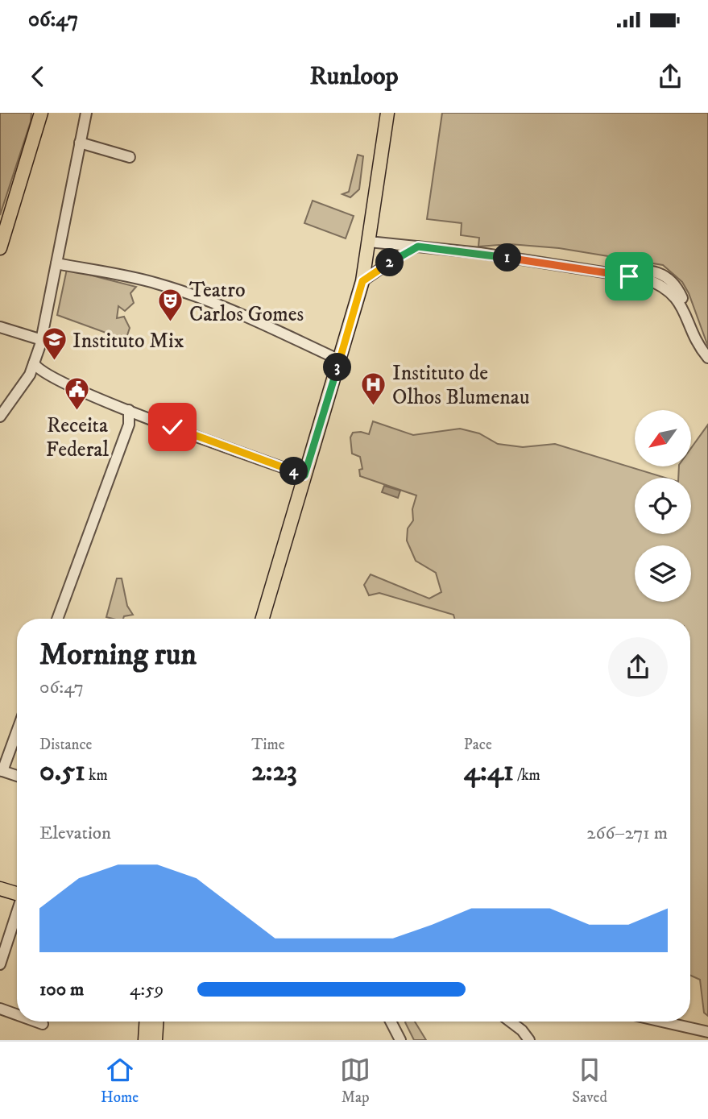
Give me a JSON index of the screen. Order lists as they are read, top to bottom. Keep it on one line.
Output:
{"places":{"theatre":["Teatro Carlos Gomes"],"school or university":["Instituto Mix"],"hospital":["Instituto de Olhos Blumenau"],"public building":["Receita Federal"]},"north":"bottom left","page":{"status":"06:47","header":"Runloop","pins":["1","2","3","4"],"heading":["Morning run","06:47"],"stats":[["Distance","0.51 km"],["Time","2:23"],["Pace","4:41 /km"]],"chart":["Elevation","266–271 m"],"list":[{"name":"100 m","note":"4:59"}],"tabs":["Home","Map","Saved"]}}
